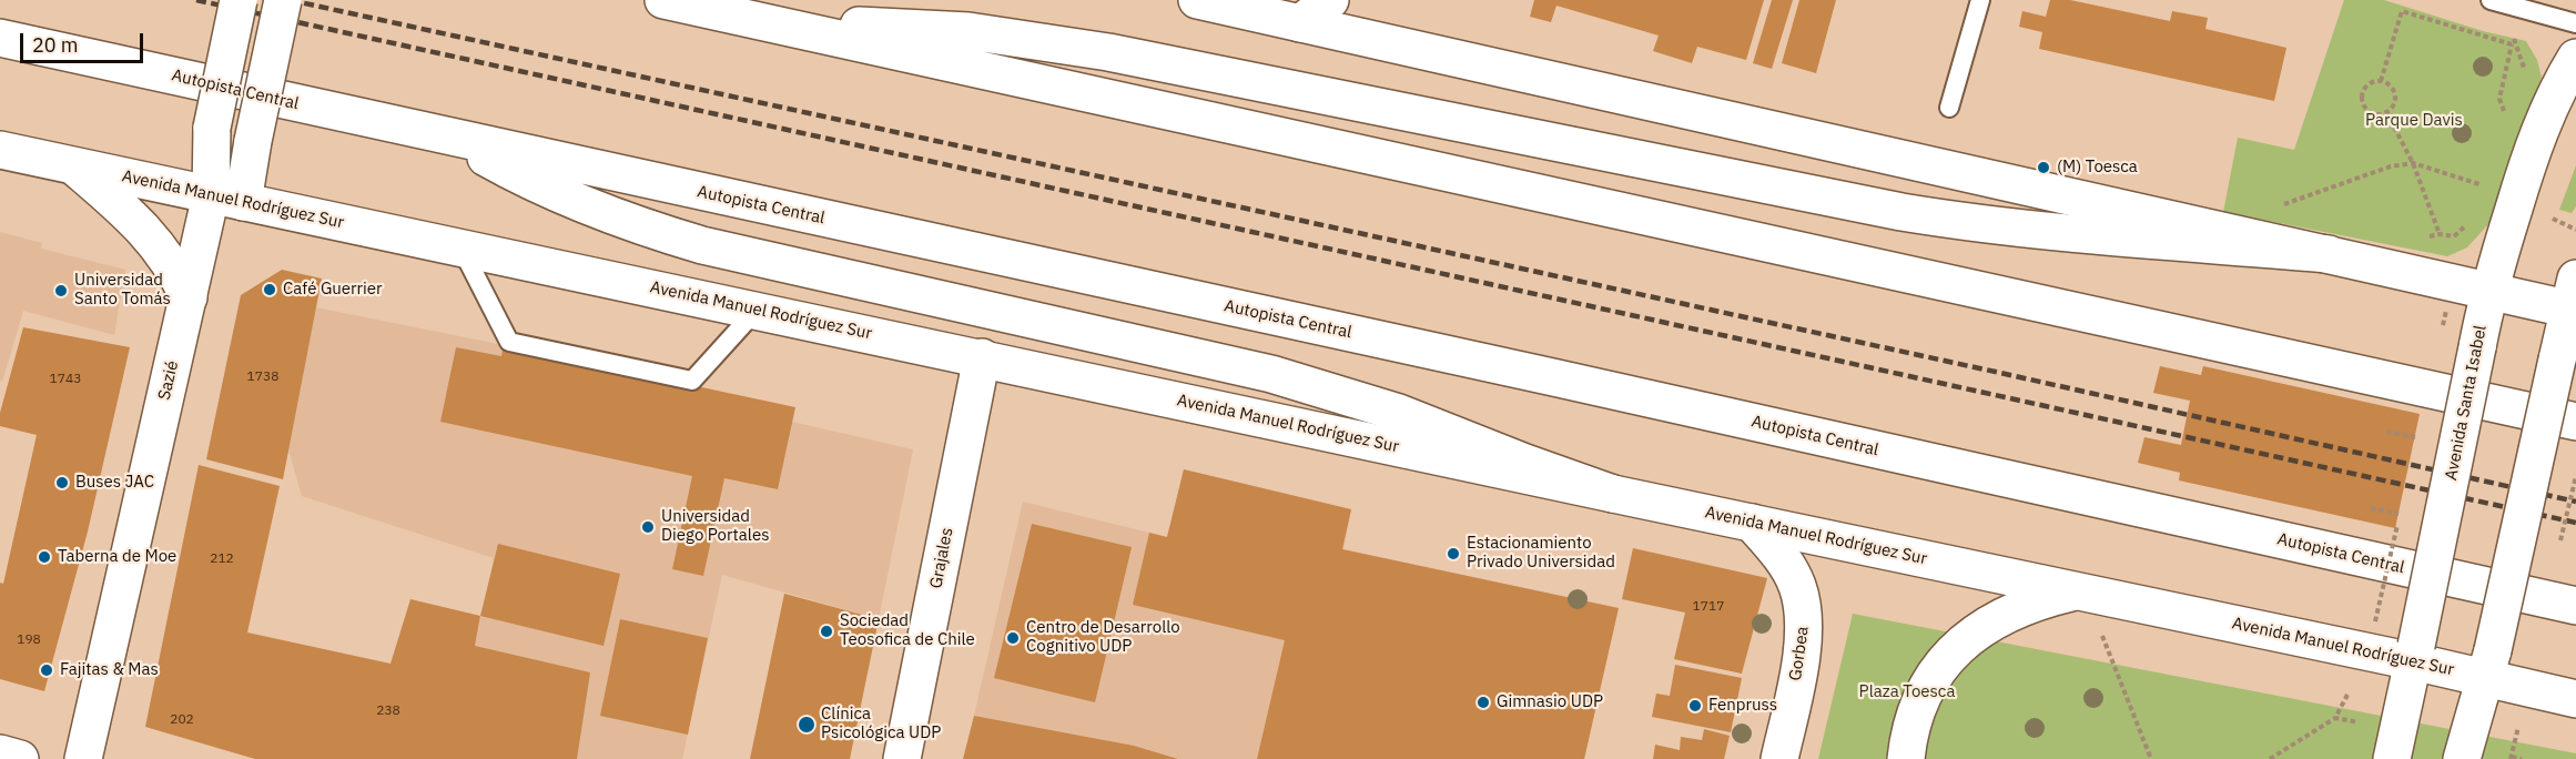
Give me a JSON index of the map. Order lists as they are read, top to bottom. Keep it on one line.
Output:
{"streets":{"main road":["Autopista Central","Avenida Manuel Rodríguez Sur","Sazié","Avenida Santa Isabel","Grajales","Gorbea"]},"crossings":[["Avenida Manuel Rodríguez Sur","Sazié"],["Avenida Manuel Rodríguez Sur","Avenida Santa Isabel"],["Avenida Manuel Rodríguez Sur","Grajales"],["Avenida Manuel Rodríguez Sur","Gorbea"]],"parks":["Parque Davis","Plaza Toesca"],"places":["(M) Toesca","Café Guerrier","Universidad Santo Tomás","Buses JAC","Universidad Diego Portales","Estacionamiento Privado Universidad","Taberna de Moe","Sociedad Teosofica de Chile","Centro de Desarrollo Cognitivo UDP","Fajitas & Mas","Gimnasio UDP","Fenpruss","Clínica Psicológica UDP"],"house_numbers":["1738","1743","212","1717","198","238","202"],"scale_bar":"20 m"}
